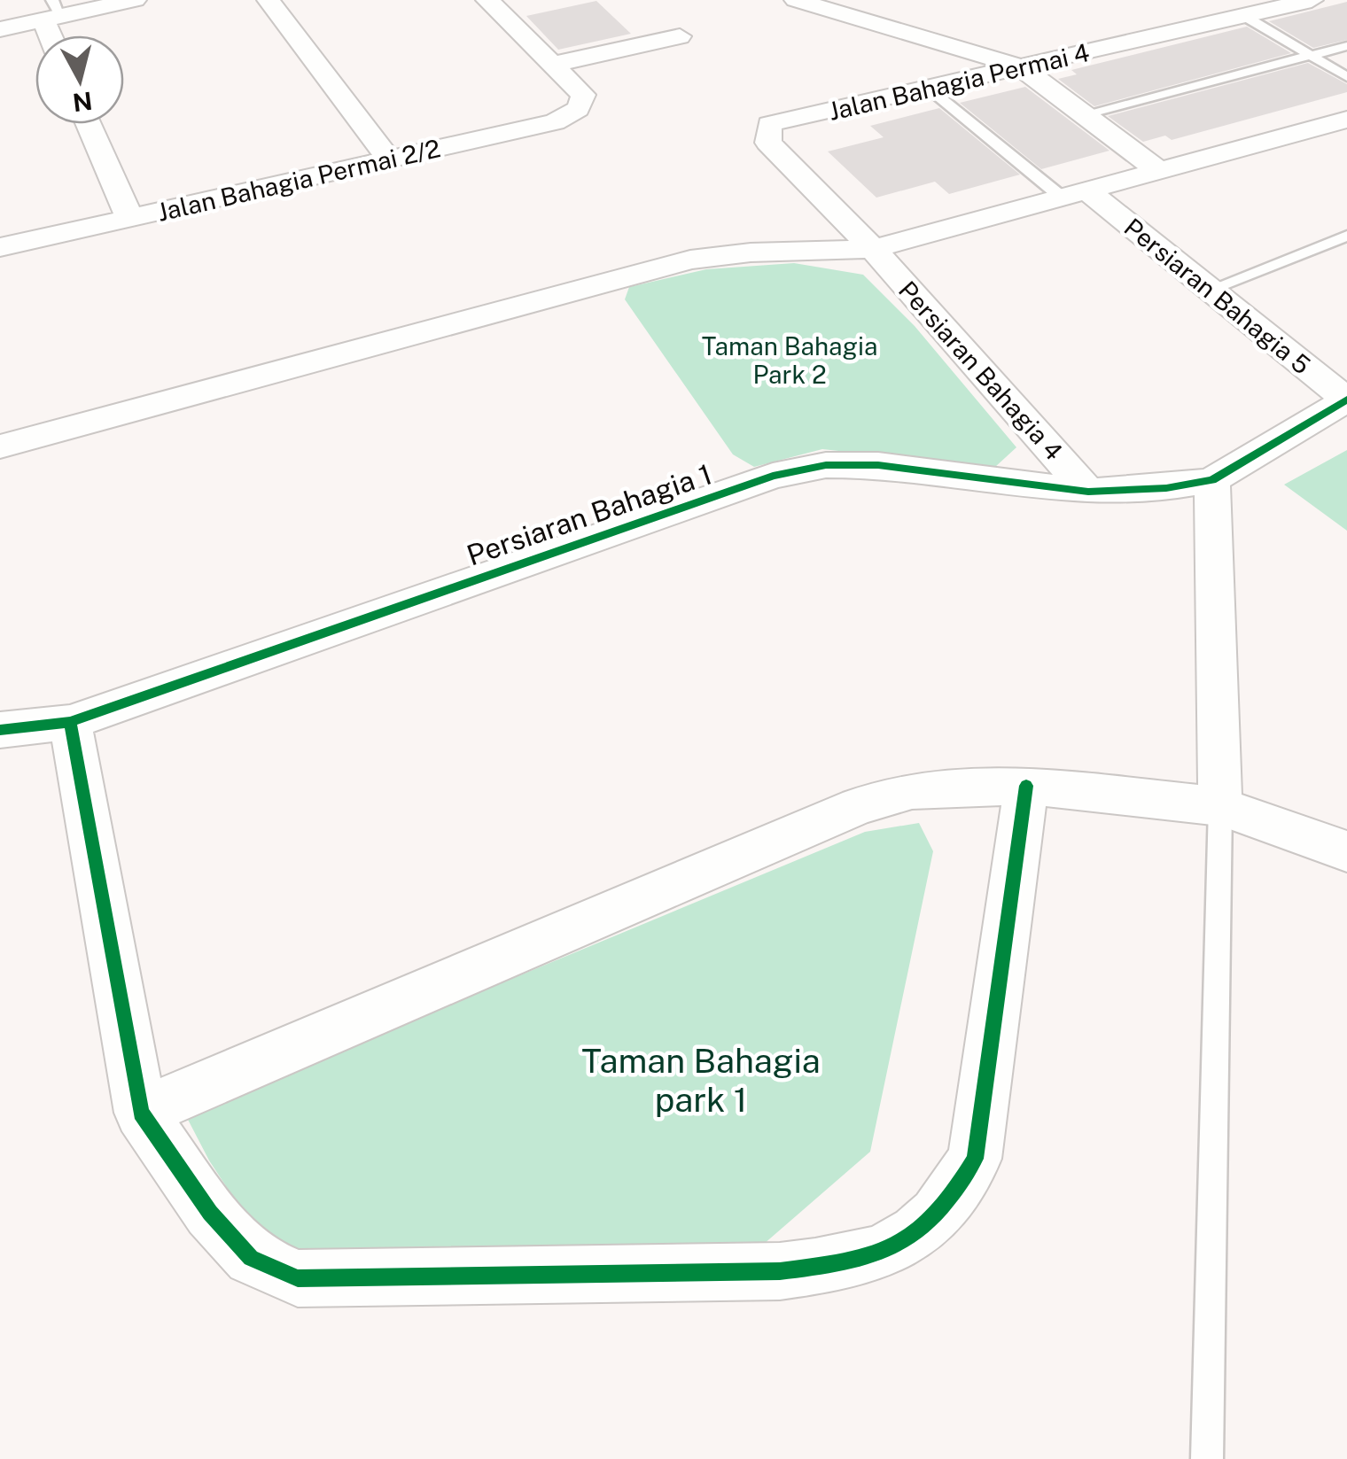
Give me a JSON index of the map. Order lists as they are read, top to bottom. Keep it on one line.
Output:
{"streets":{"street":["Jalan Bahagia Permai 4","Jalan Bahagia Permai 2/2","Persiaran Bahagia 5","Persiaran Bahagia 4","Persiaran Bahagia 1"]},"crossings":[["Jalan Bahagia Permai 4","Persiaran Bahagia 4"],["Persiaran Bahagia 4","Persiaran Bahagia 1"]],"parks":["Taman Bahagia Park 2","Taman Bahagia park 1"],"north":"bottom"}
